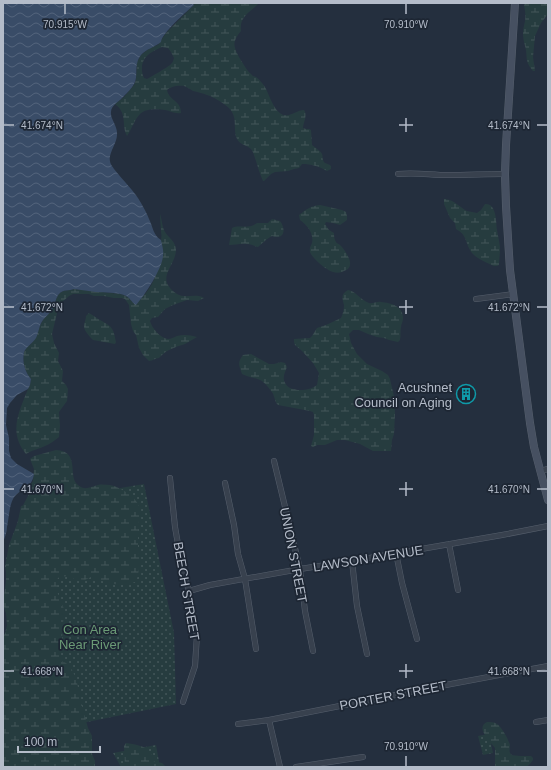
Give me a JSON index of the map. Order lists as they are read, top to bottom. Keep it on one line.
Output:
{"streets":{"street":["UNION STREET","LAWSON AVENUE","BEECH STREET","PORTER STREET"]},"crossings":[["UNION STREET","LAWSON AVENUE"],["LAWSON AVENUE","BEECH STREET"]],"parks":["Con Area Near River"],"places":{"building":["Acushnet Council on Aging"]},"scale_bar":"100 m","coordinates":["70.915°W","70.910°W","41.674°N","41.672°N","41.670°N","41.668°N"]}
